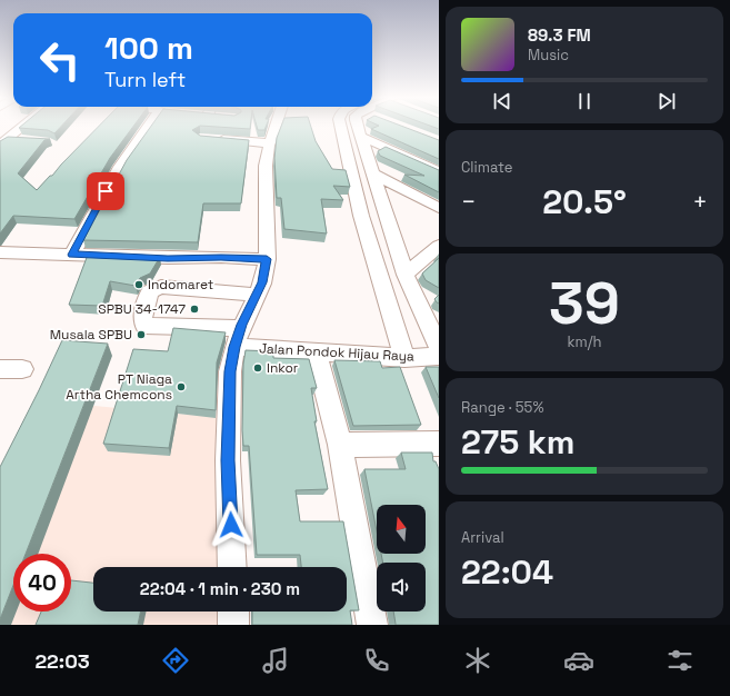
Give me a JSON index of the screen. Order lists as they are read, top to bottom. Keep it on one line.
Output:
{"streets":{"street":["Jalan Pondok Hijau Raya"]},"places":["Indomaret","SPBU 34-1747","Musala SPBU","Inkor","PT Niaga Artha Chemcons"],"north":"top","page":{"turn":["100 m","Turn left"],"song":["89.3 FM","Music"],"tile":["Climate",["39","km/h"],["Range · 55%","275 km"],["Arrival","22:04"]],"heat":["−","20.5°","+"],"limit":"40","trip":"22:04 · 1 min · 230 m","tabs":"22:03"}}
